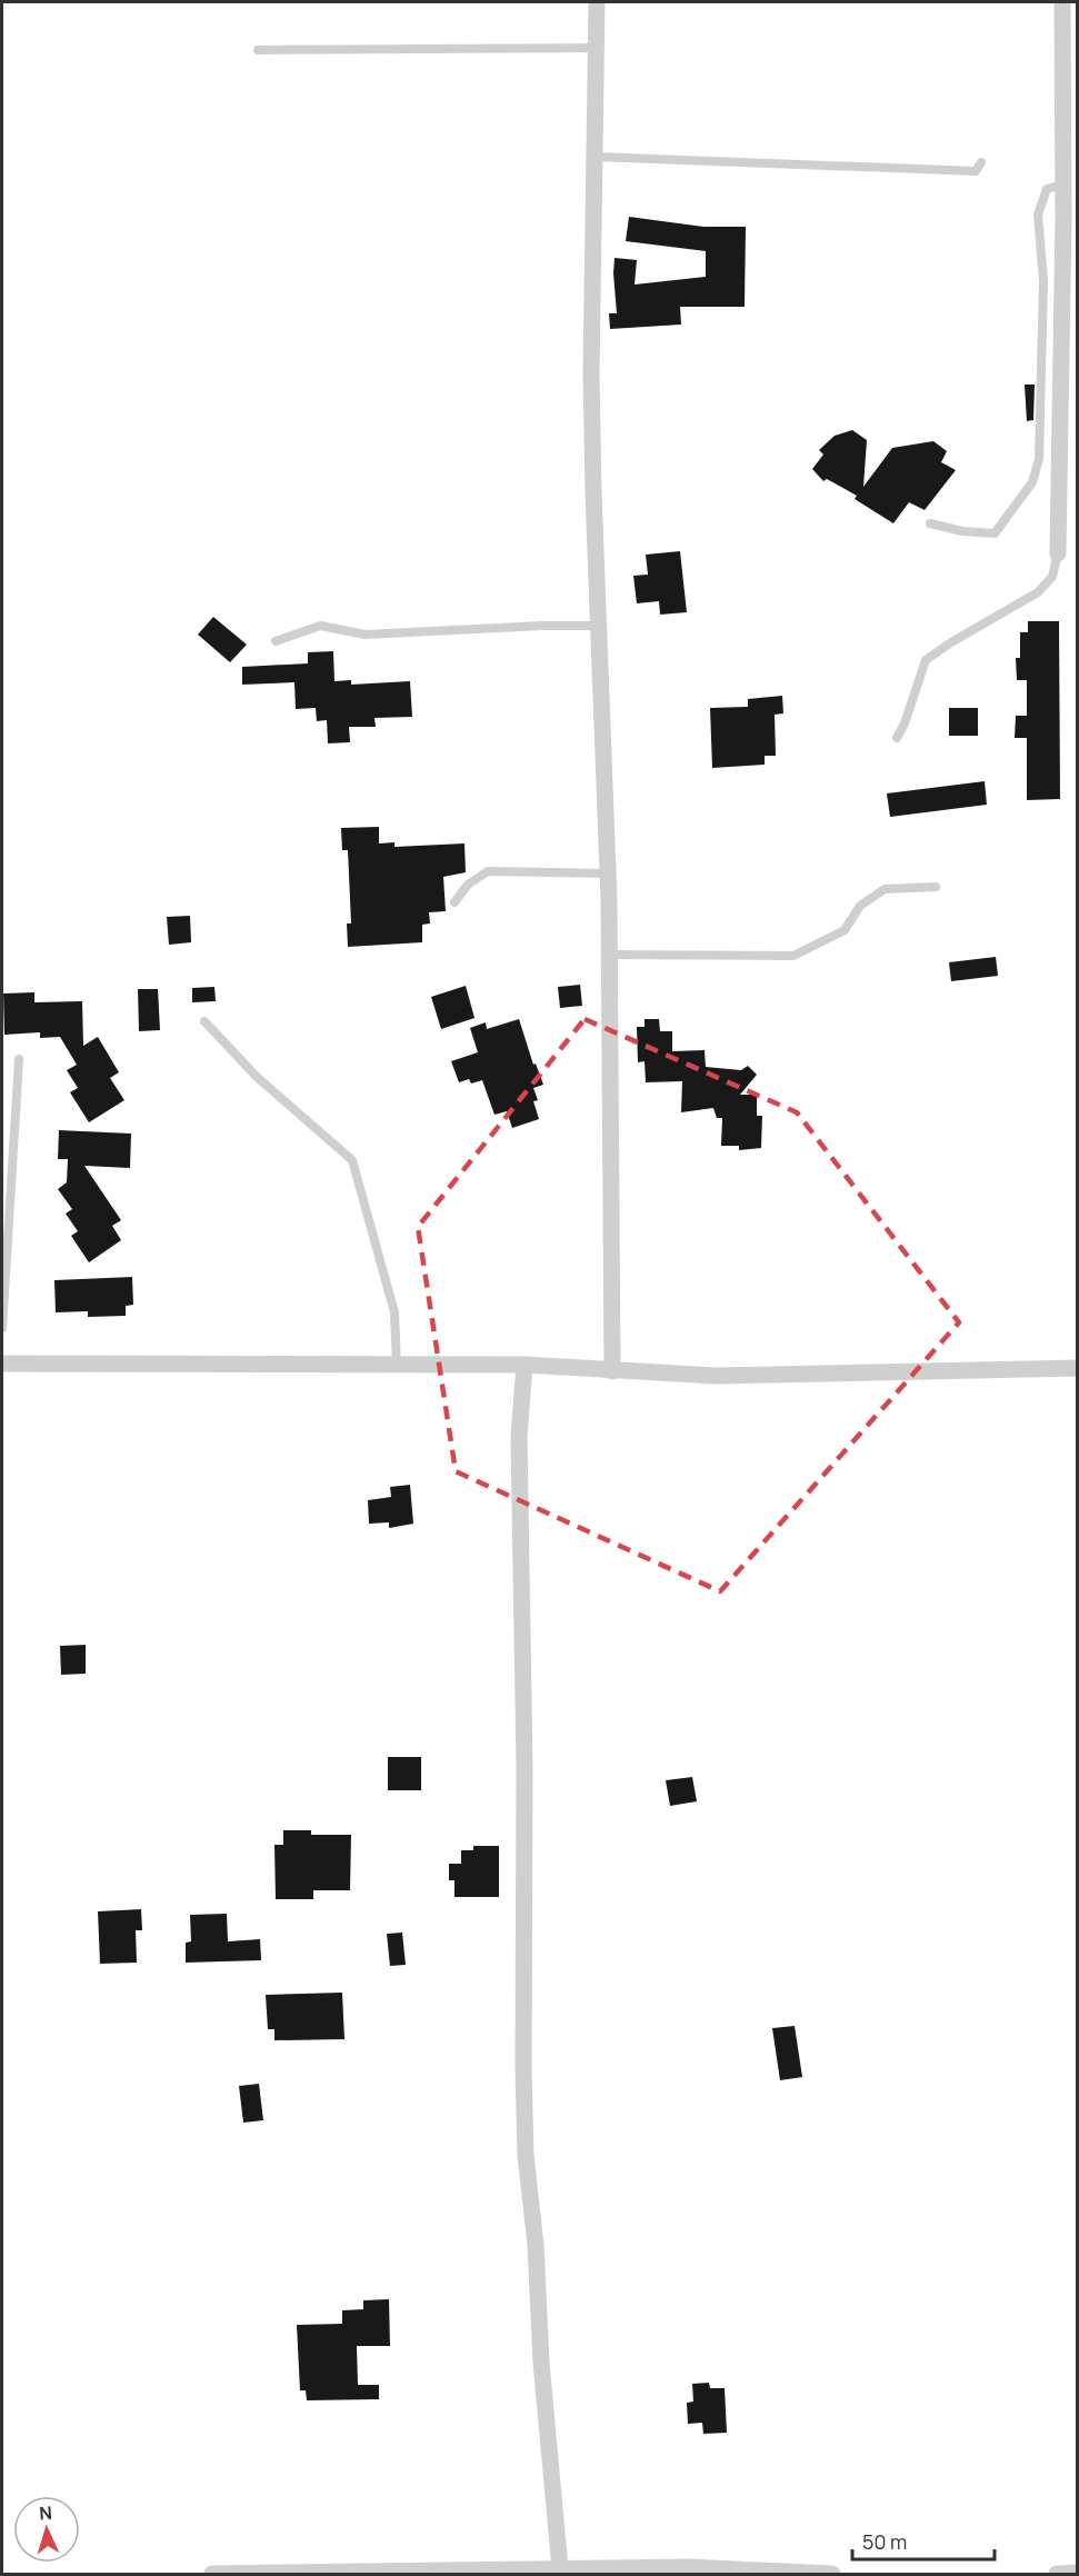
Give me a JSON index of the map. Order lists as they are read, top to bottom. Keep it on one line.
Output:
{"scale_bar":"50 m","north":"top"}
